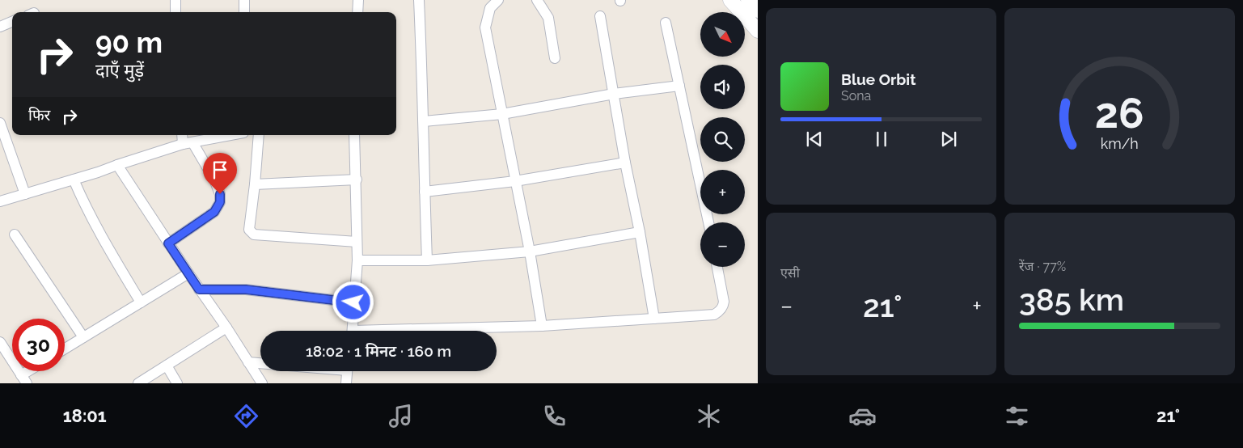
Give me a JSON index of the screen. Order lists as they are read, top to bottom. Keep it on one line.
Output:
{"north":"bottom right","page":{"map_buttons":["+","−"],"turn":["90 m","दाएँ मुड़ें"],"song":["Blue Orbit","Sona"],"then":"फिर","tile":["एसी",["रेंज · 77%","385 km"]],"heat":["−","21°","+"],"limit":"30","trip":"18:02 · 1 मिनट · 160 m","tabs":["18:01","21°"],"gauge":["26","km/h"]}}
